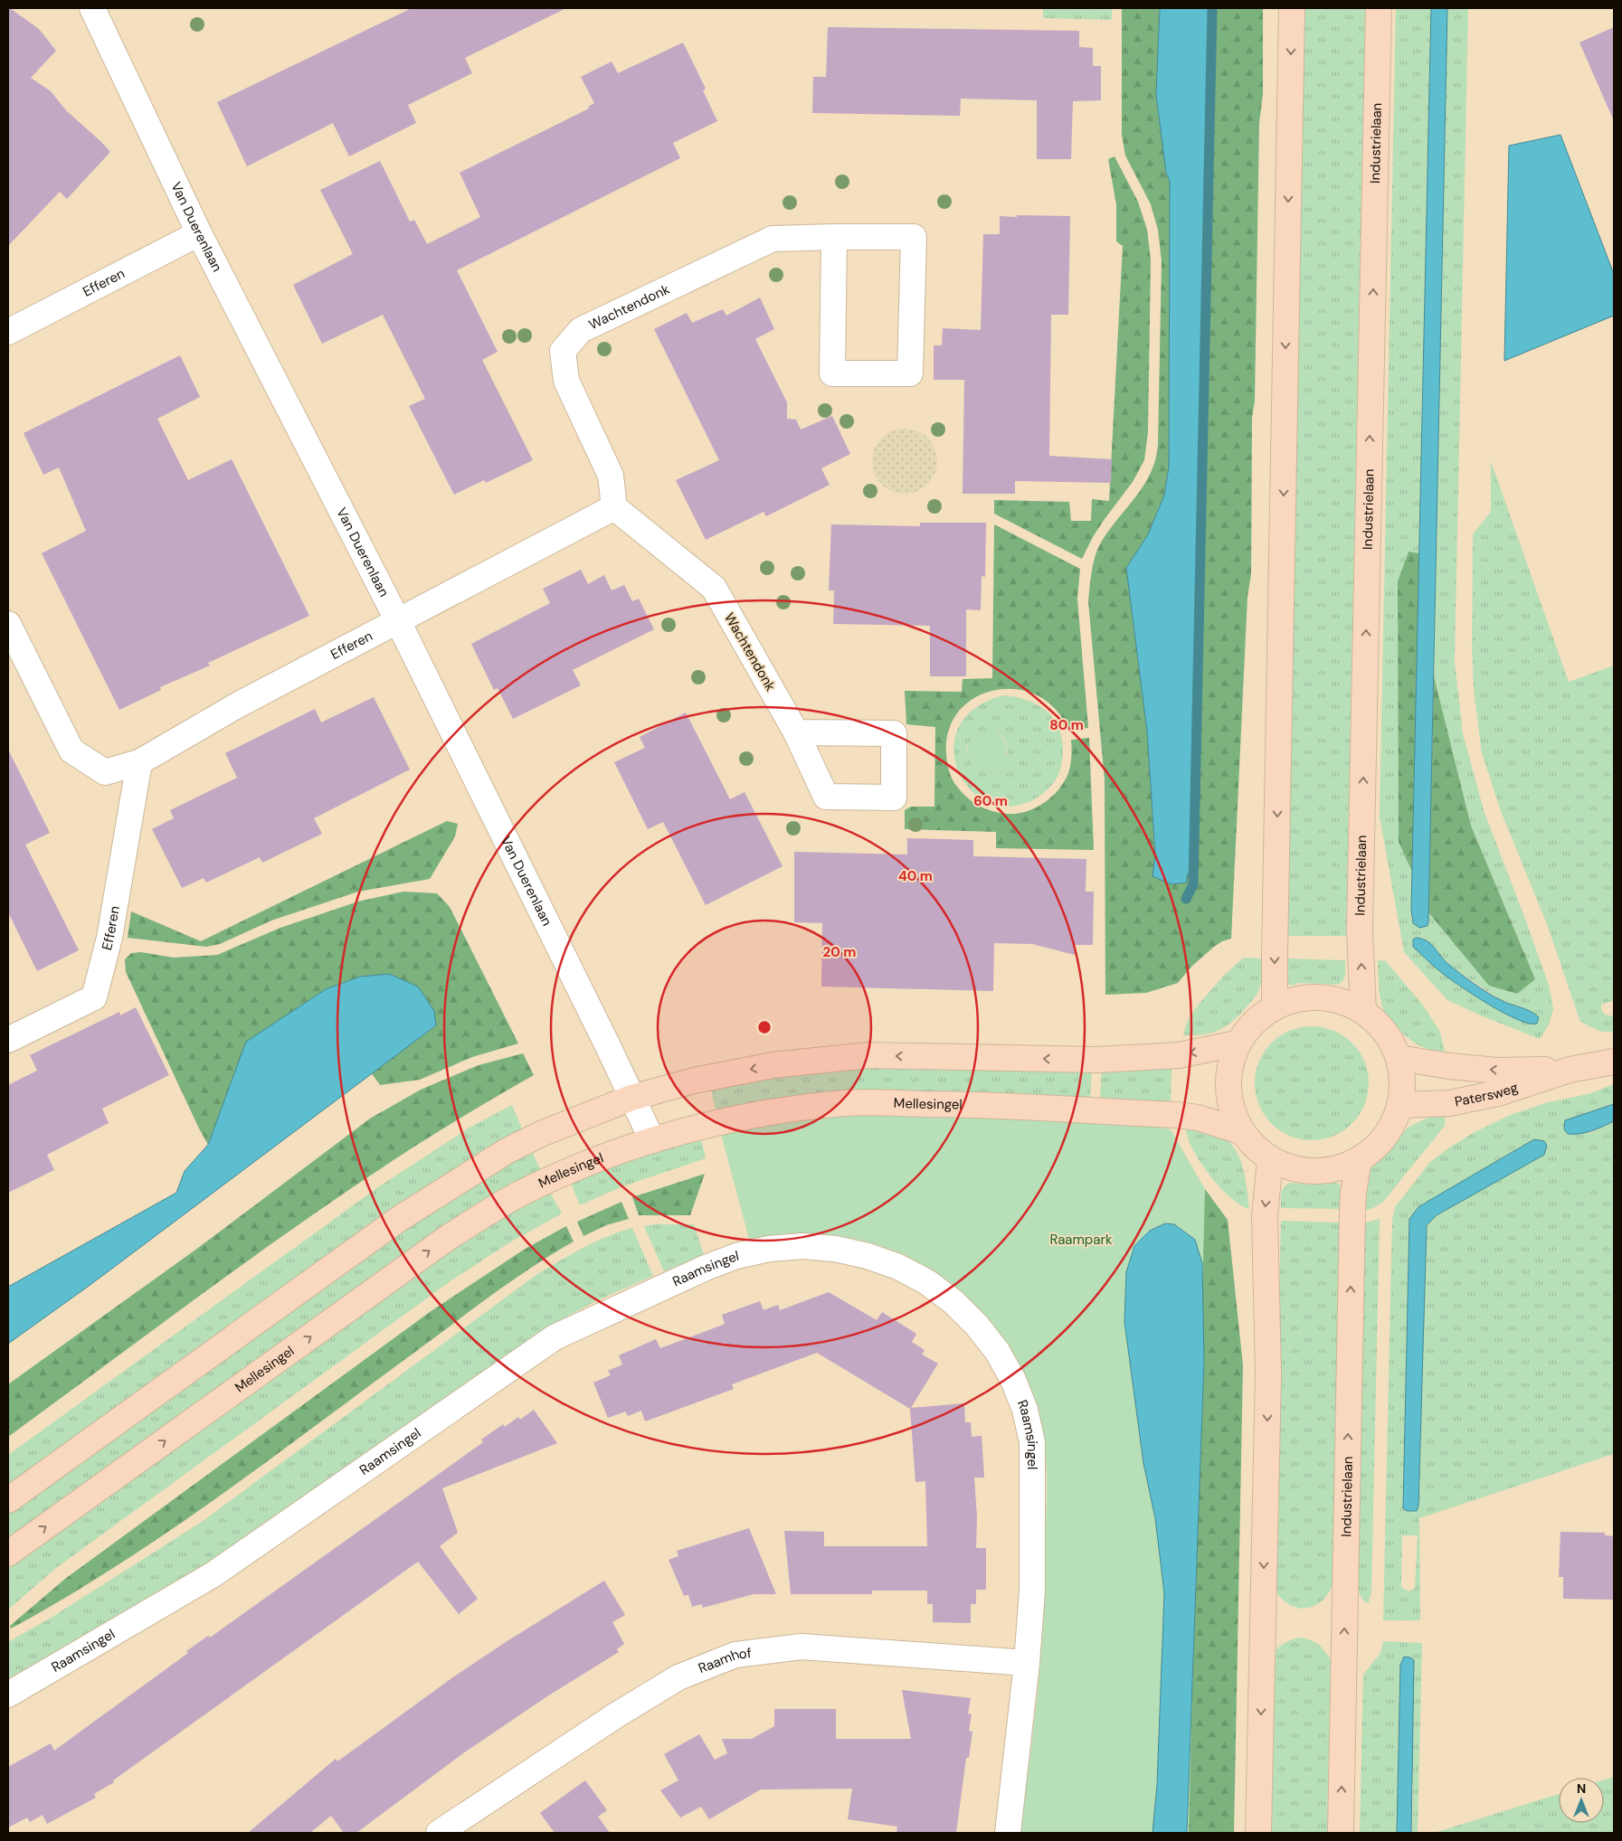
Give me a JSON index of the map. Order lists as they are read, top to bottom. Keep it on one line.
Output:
{"streets":{"main road":["Industrielaan","Patersweg","Mellesingel"],"street":["Van Duerenlaan","Efferen","Wachtendonk","Raamsingel","Raamhof"]},"crossings":[["Van Duerenlaan","Efferen"],["Van Duerenlaan","Mellesingel"],["Raamsingel","Raamhof"]],"parks":["Raampark"],"north":"top","rings":["80 m","60 m","40 m","20 m"]}
